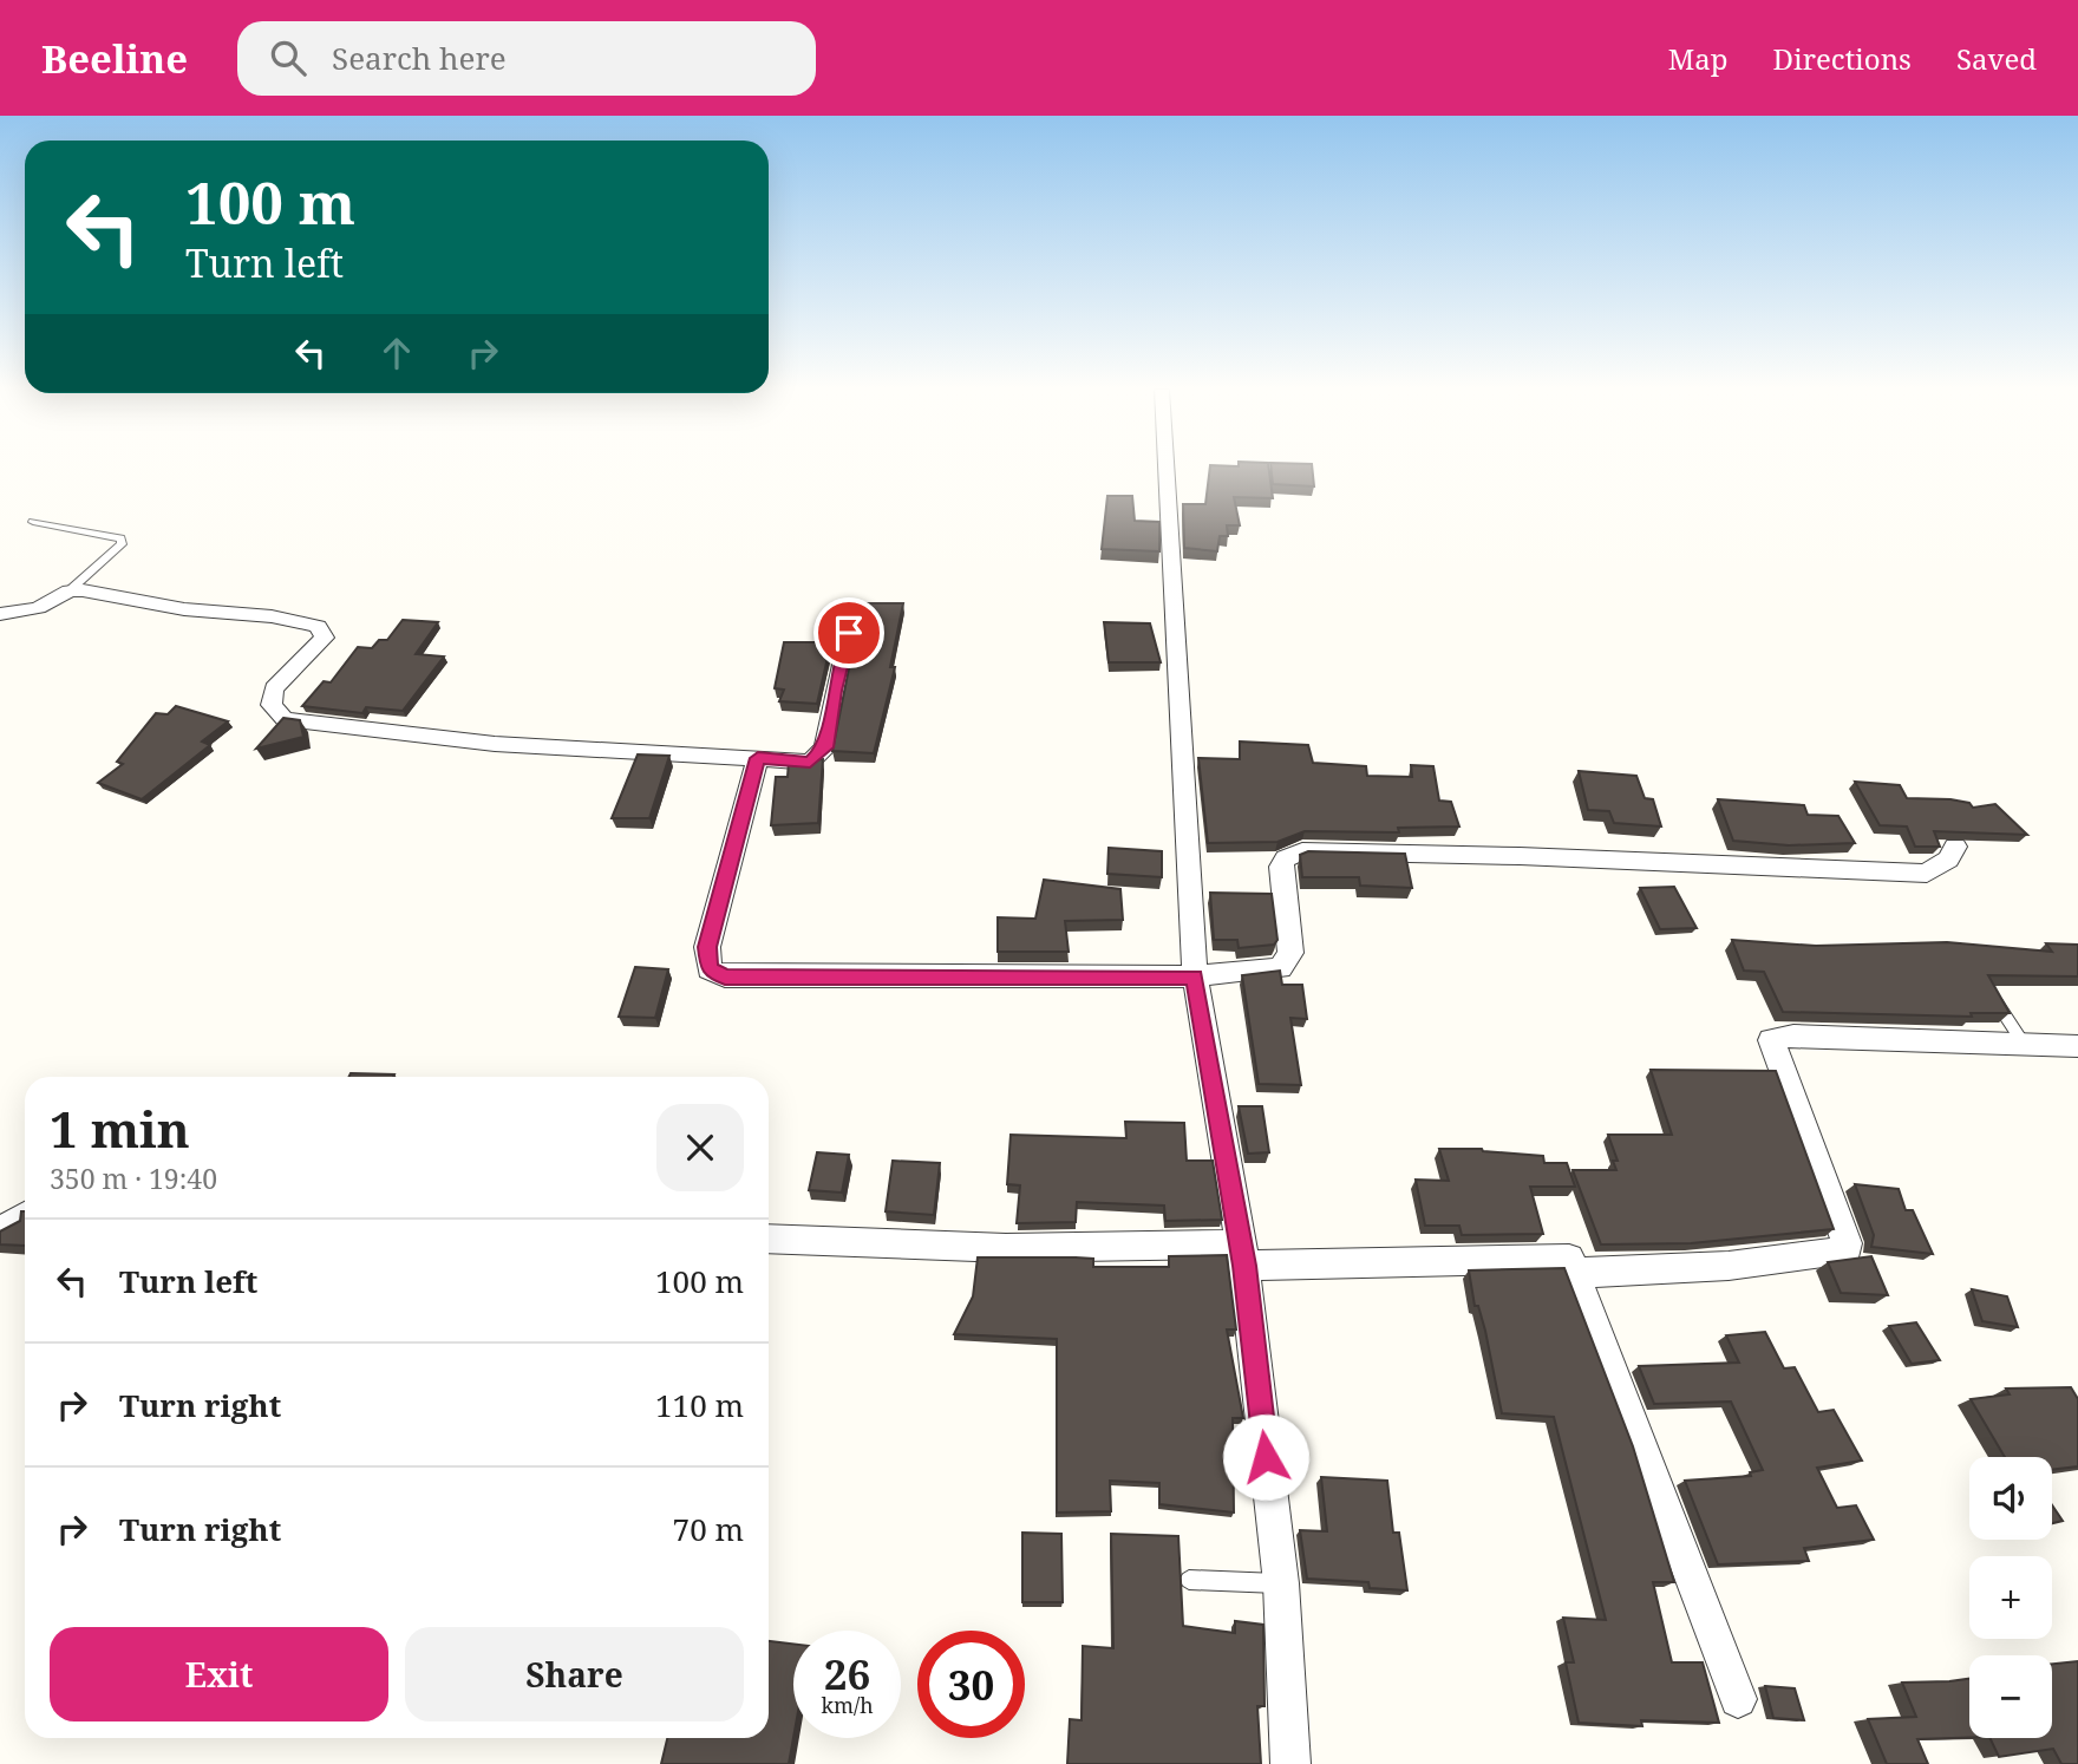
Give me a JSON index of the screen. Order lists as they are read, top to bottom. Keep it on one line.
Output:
{"page":{"header":"Beeline","search":"Search here","nav":["Map","Directions","Saved"],"turn":["100 m","Turn left"],"heading":["1 min","350 m · 19:40"],"list":[{"name":"Turn left","value":"100 m"},{"name":"Turn right","value":"110 m"},{"name":"Turn right","value":"70 m"}],"map_buttons":["+","−"],"buttons":["Exit","Share"],"speed":"26 km/h","limit":"30"}}
